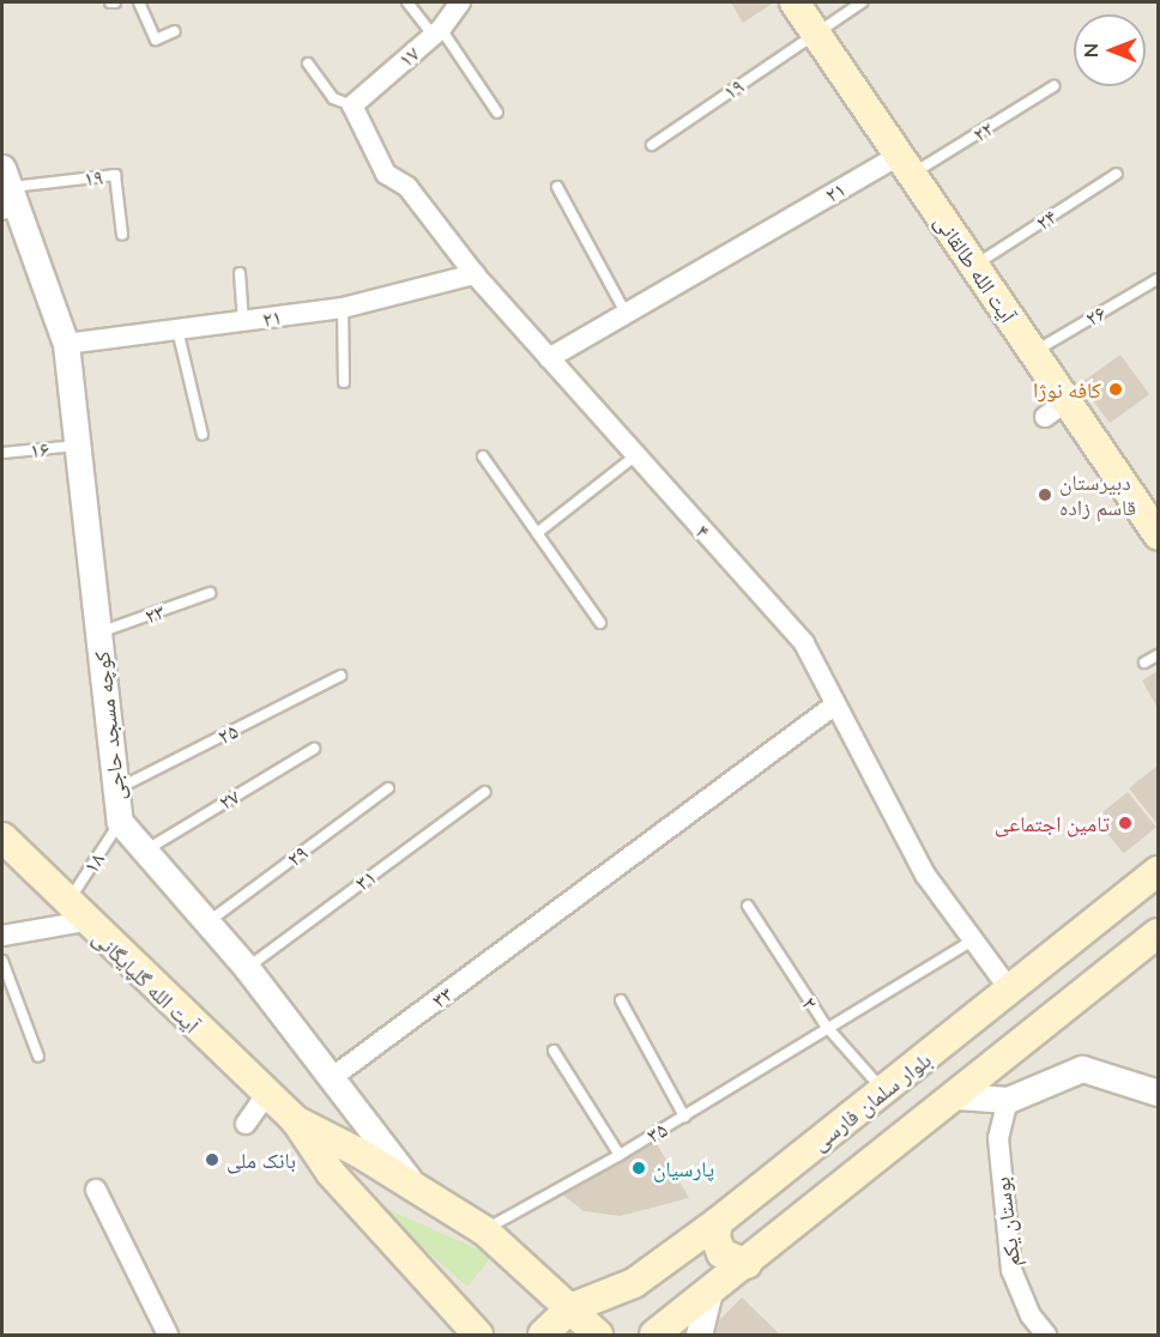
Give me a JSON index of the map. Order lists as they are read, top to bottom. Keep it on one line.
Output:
{"streets":{"main road":["آیت الله طالقانی","آیت الله گلپایگانی","بلوار سلمان فارسی"],"street":["۱۷","۲۱","۴","کوچه مسجد حاجی","۳۳","بوستان یکم"],"lane":["۱۹","۲۲","۲۴","۲۶","۱۶","۲۳","۲۵","۲۷","۲۹","۱۸","۳۱","۲","۳۵"]},"crossings":[["۱۷","۴"],["۱۹","آیت الله طالقانی"],["۱۹","کوچه مسجد حاجی"],["۲۲","۲۱"],["۲۲","آیت الله طالقانی"],["۲۱","آیت الله طالقانی"],["۲۱","۴"],["۲۱","کوچه مسجد حاجی"],["۲۴","آیت الله طالقانی"],["آیت الله طالقانی","۲۶"],["۱۶","کوچه مسجد حاجی"],["۴","۳۳"],["۴","بلوار سلمان فارسی"],["۴","۳۵"],["۲۳","کوچه مسجد حاجی"],["کوچه مسجد حاجی","۲۵"],["کوچه مسجد حاجی","۲۷"],["کوچه مسجد حاجی","۲۹"],["کوچه مسجد حاجی","۱۸"],["کوچه مسجد حاجی","۳۱"],["کوچه مسجد حاجی","آیت الله گلپایگانی"],["کوچه مسجد حاجی","۳۳"],["۱۸","آیت الله گلپایگانی"],["آیت الله گلپایگانی","بلوار سلمان فارسی"],["آیت الله گلپایگانی","۳۵"],["۲","بلوار سلمان فارسی"],["۲","۳۵"]],"places":["کافه نوژا","دبیرستان قاسم زاده","تامین اجتماعی","بانک ملی","پارسیان"],"north":"left"}
